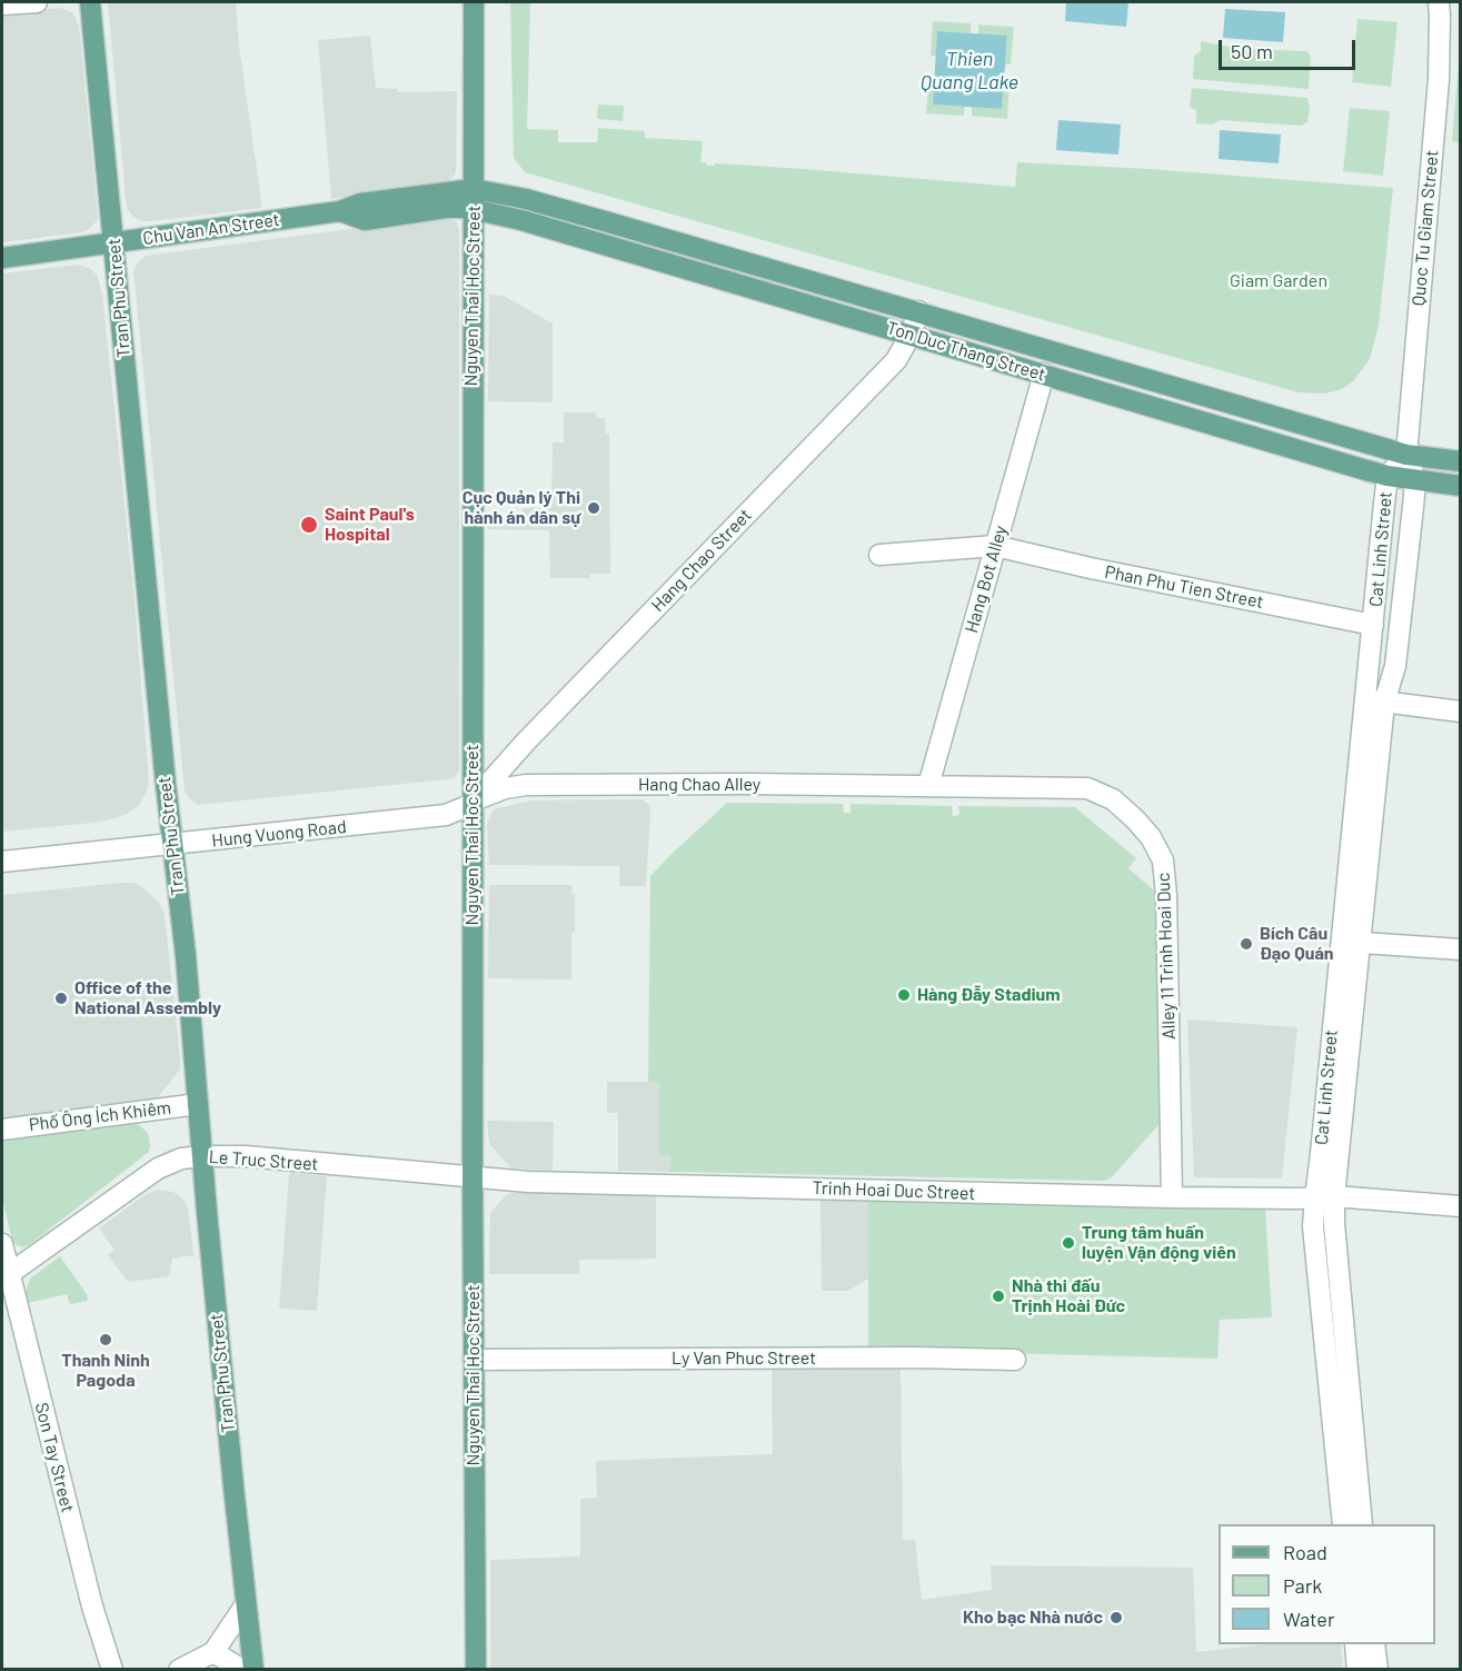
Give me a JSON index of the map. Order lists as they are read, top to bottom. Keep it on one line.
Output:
{"streets":{"main road":["Chu Van An Street","Nguyen Thai Hoc Street","Tran Phu Street","Ton Duc Thang Street"],"street":["Quoc Tu Giam Street","Cat Linh Street","Hang Chao Street","Hang Bot Alley","Phan Phu Tien Street","Hang Chao Alley","Hung Vuong Road","Alley 11 Trinh Hoai Duc","Phố Ông Ích Khiêm","Le Truc Street","Trinh Hoai Duc Street","Ly Van Phuc Street","Son Tay Street"]},"crossings":[["Quoc Tu Giam Street","Ton Duc Thang Street"],["Quoc Tu Giam Street","Cat Linh Street"],["Chu Van An Street","Nguyen Thai Hoc Street"],["Chu Van An Street","Tran Phu Street"],["Chu Van An Street","Ton Duc Thang Street"],["Nguyen Thai Hoc Street","Ton Duc Thang Street"],["Nguyen Thai Hoc Street","Hang Chao Street"],["Nguyen Thai Hoc Street","Hang Chao Alley"],["Nguyen Thai Hoc Street","Hung Vuong Road"],["Nguyen Thai Hoc Street","Le Truc Street"],["Nguyen Thai Hoc Street","Trinh Hoai Duc Street"],["Nguyen Thai Hoc Street","Ly Van Phuc Street"],["Tran Phu Street","Hung Vuong Road"],["Tran Phu Street","Phố Ông Ích Khiêm"],["Tran Phu Street","Le Truc Street"],["Ton Duc Thang Street","Cat Linh Street"],["Ton Duc Thang Street","Hang Chao Street"],["Ton Duc Thang Street","Hang Bot Alley"],["Cat Linh Street","Phan Phu Tien Street"],["Cat Linh Street","Trinh Hoai Duc Street"],["Hang Chao Street","Hang Chao Alley"],["Hang Chao Street","Hung Vuong Road"],["Hang Bot Alley","Phan Phu Tien Street"],["Hang Bot Alley","Hang Chao Alley"],["Hang Bot Alley","Alley 11 Trinh Hoai Duc"],["Hang Chao Alley","Hung Vuong Road"],["Hang Chao Alley","Alley 11 Trinh Hoai Duc"],["Alley 11 Trinh Hoai Duc","Trinh Hoai Duc Street"],["Le Truc Street","Trinh Hoai Duc Street"],["Le Truc Street","Son Tay Street"]],"water":["Thien Quang Lake"],"parks":["Giam Garden"],"places":["Cục Quản lý Thi hành án dân sự","Saint Paul's Hospital","Bích Câu Đạo Quán","Hàng Ðẫy Stadium","Office of the National Assembly","Trung tâm huấn luyện Vận động viên","Nhà thi đấu Trịnh Hoài Đức","Thanh Ninh Pagoda","Kho bạc Nhà nước"],"legend":["Road","Park","Water"],"scale_bar":"50 m"}
